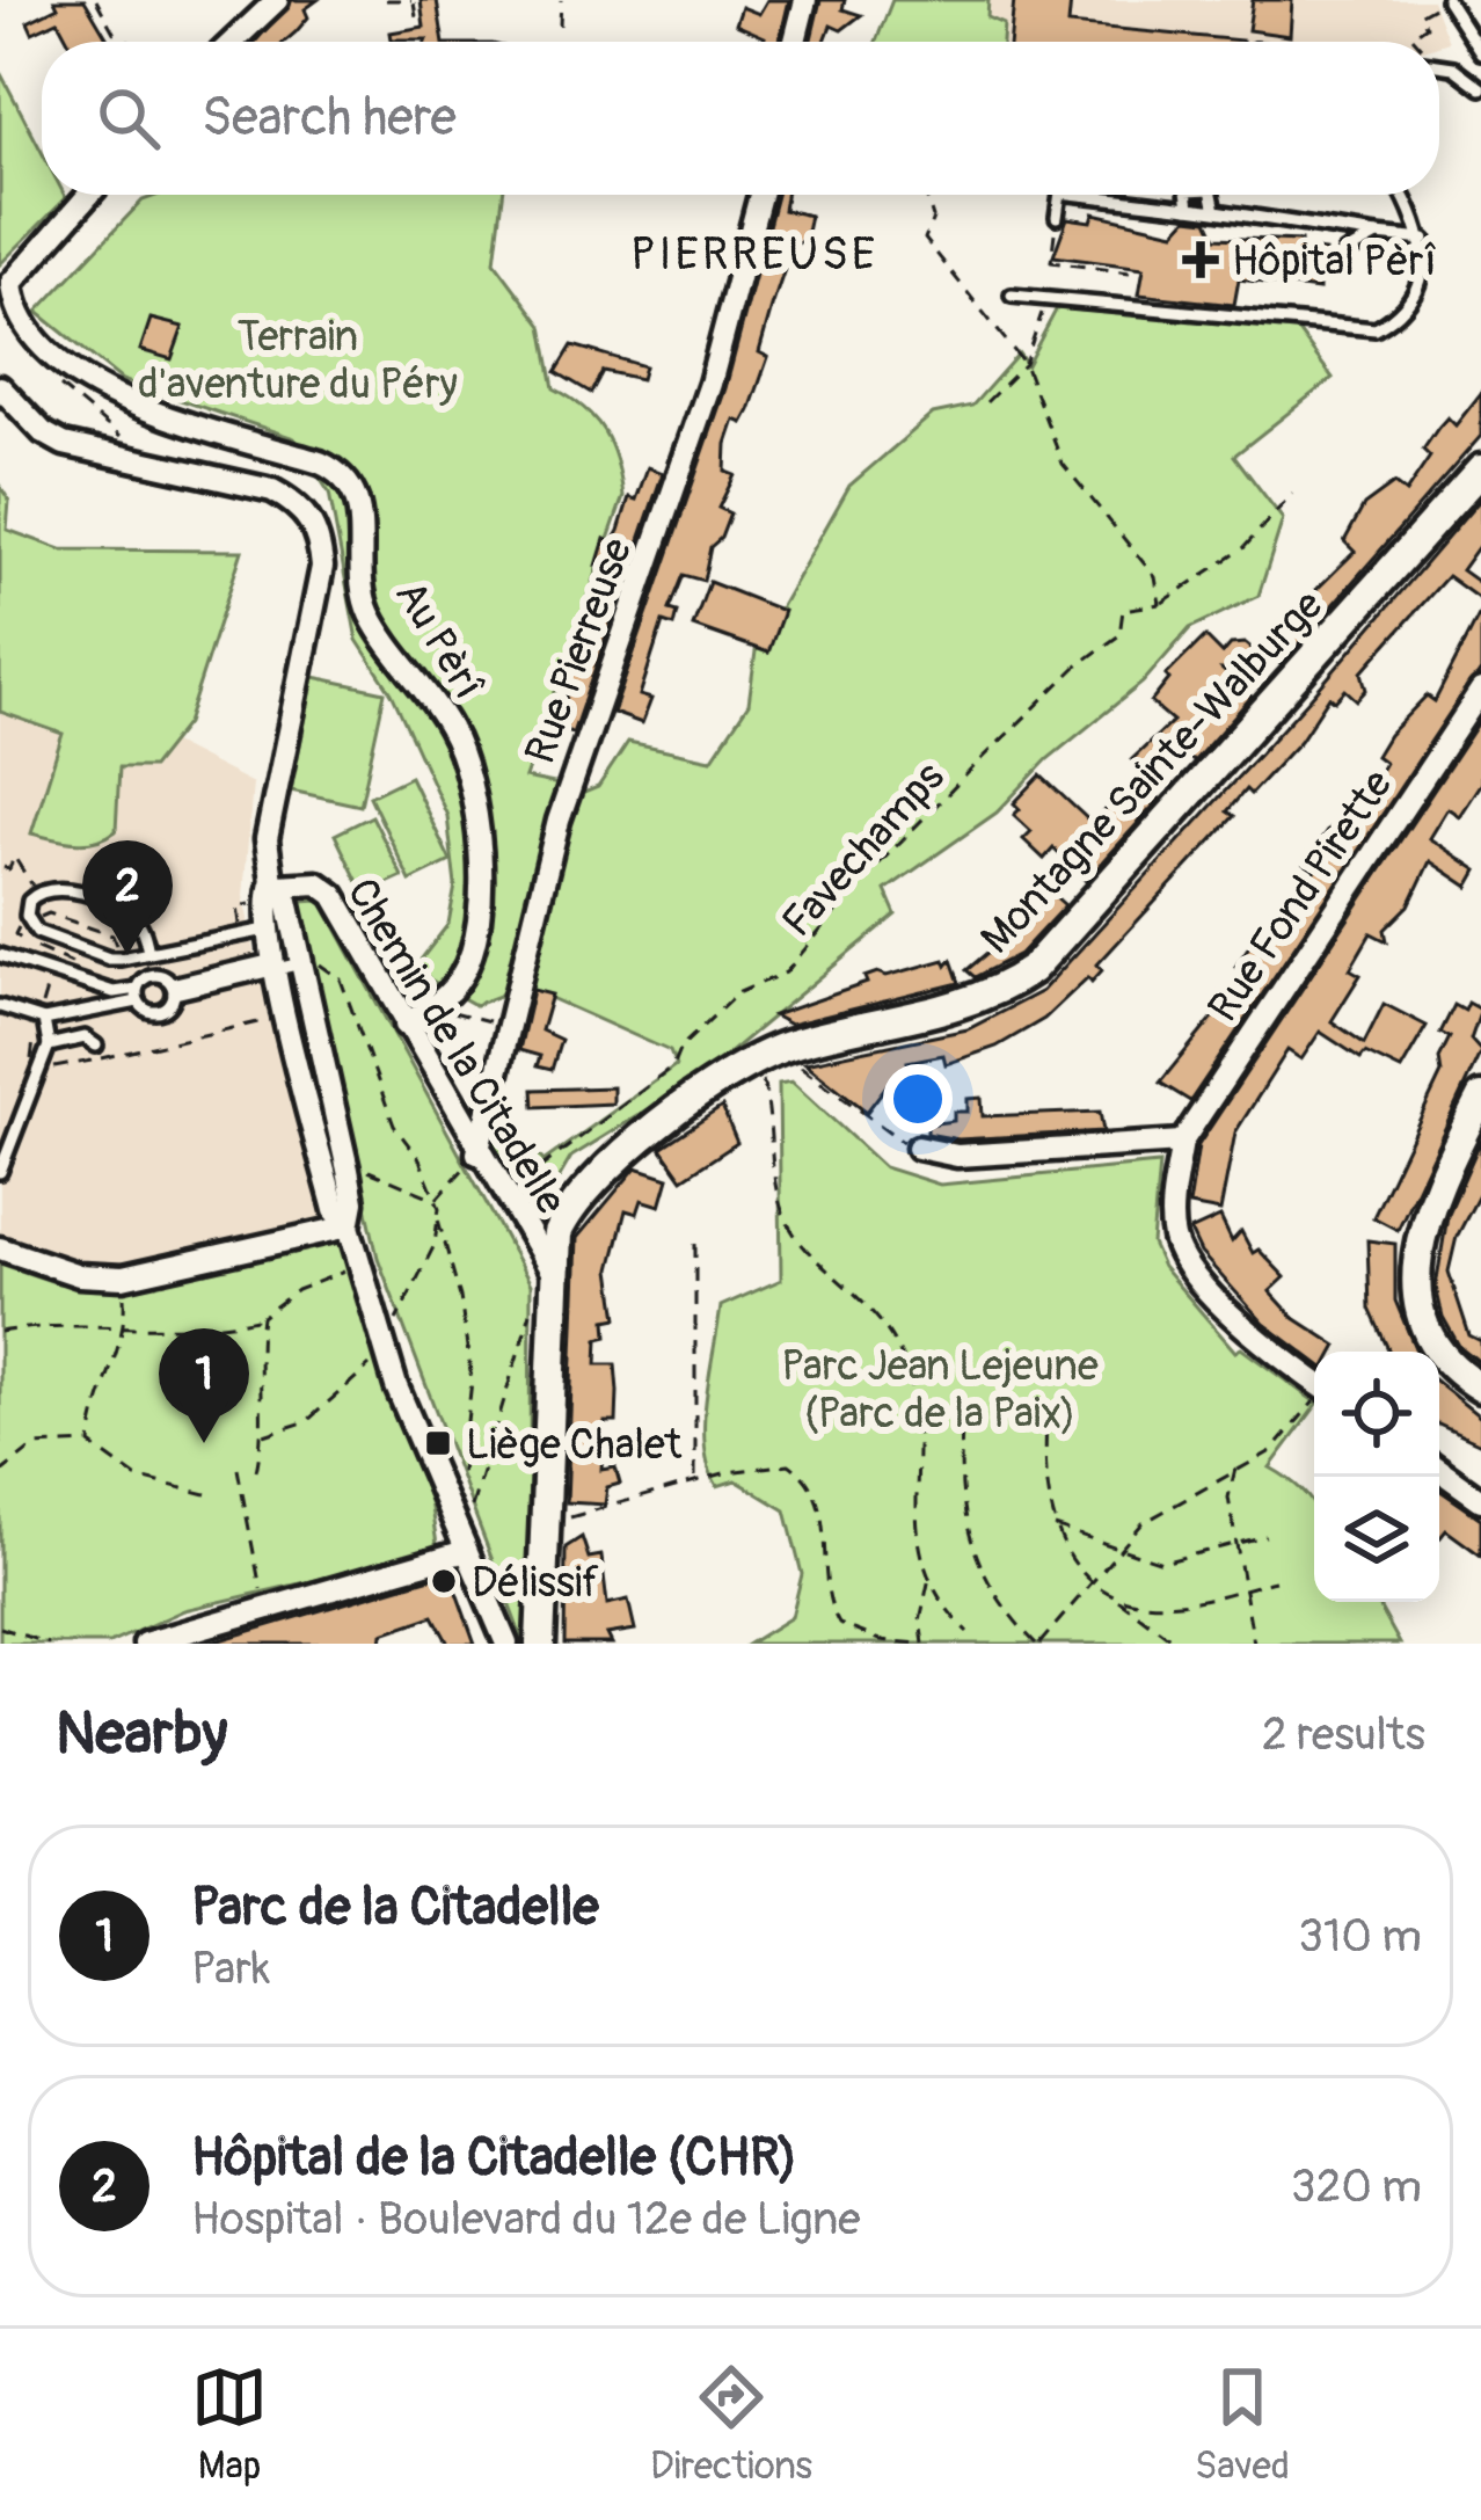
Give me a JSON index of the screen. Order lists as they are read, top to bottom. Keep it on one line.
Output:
{"streets":{"street":["Au Pèrî","Rue Pierreuse","Montagne Sainte-Walburge","Rue Fond Pirette","Chemin de la Citadelle"],"path":["Favechamps"]},"crossings":[["Au Pèrî","Chemin de la Citadelle"],["Rue Pierreuse","Chemin de la Citadelle"],["Montagne Sainte-Walburge","Chemin de la Citadelle"]],"districts":["PIERREUSE"],"parks":["Terrain d'aventure du Péry","Parc Jean Lejeune (Parc de la Paix)"],"places":{"health":["Hôpital Pèrî"],"transit":["Liège Chalet"],"other":["Délissif"]},"page":{"search":"Search here","pins":["2","1"],"heading":["Nearby","2 results"],"list":[{"mark":"1","name":"Parc de la Citadelle","note":"Park","value":"310 m"},{"mark":"2","name":"Hôpital de la Citadelle (CHR)","note":"Hospital · Boulevard du 12e de Ligne","value":"320 m"}],"nav":["Map","Directions","Saved"]}}
